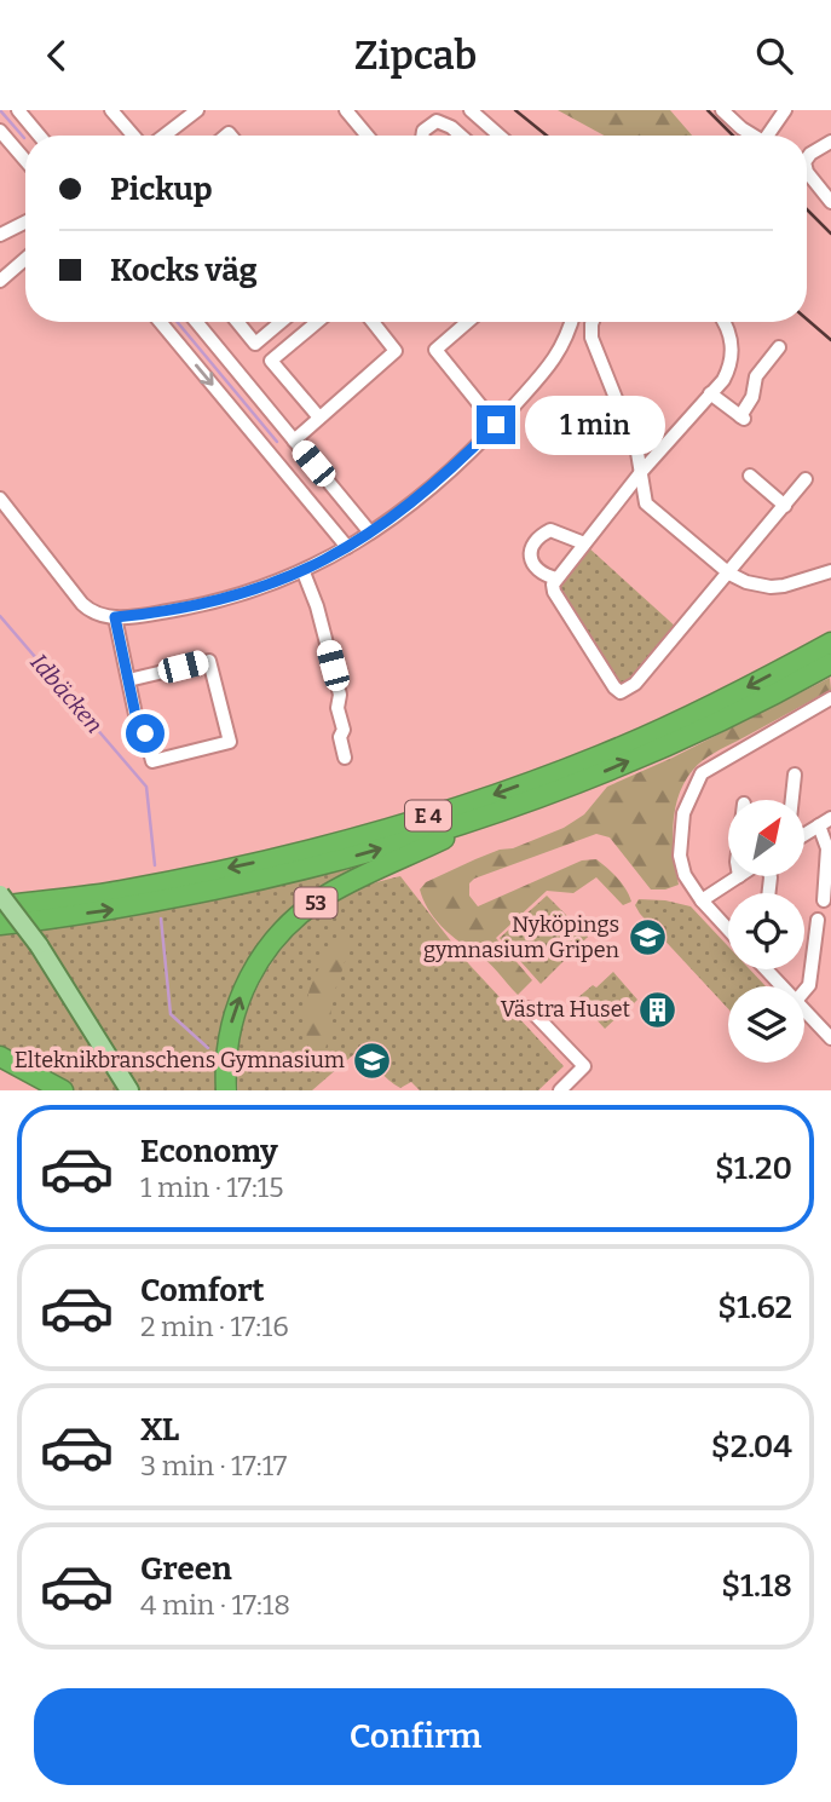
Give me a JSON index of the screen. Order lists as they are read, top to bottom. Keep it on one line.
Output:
{"streets":{"highway":["E 4","53"]},"crossings":[["E 4","53"]],"water":["Idbäcken"],"places":{"school or university":["Nyköpings gymnasium Gripen","Elteknikbranschens Gymnasium"],"building":["Västra Huset"]},"north":"top right","page":{"header":"Zipcab","banner":["Pickup","Kocks väg"],"bubble":"1 min","list":[{"name":"Economy","note":"1 min · 17:15","value":"$1.20"},{"name":"Comfort","note":"2 min · 17:16","value":"$1.62"},{"name":"XL","note":"3 min · 17:17","value":"$2.04"},{"name":"Green","note":"4 min · 17:18","value":"$1.18"}],"buttons":"Confirm"}}
